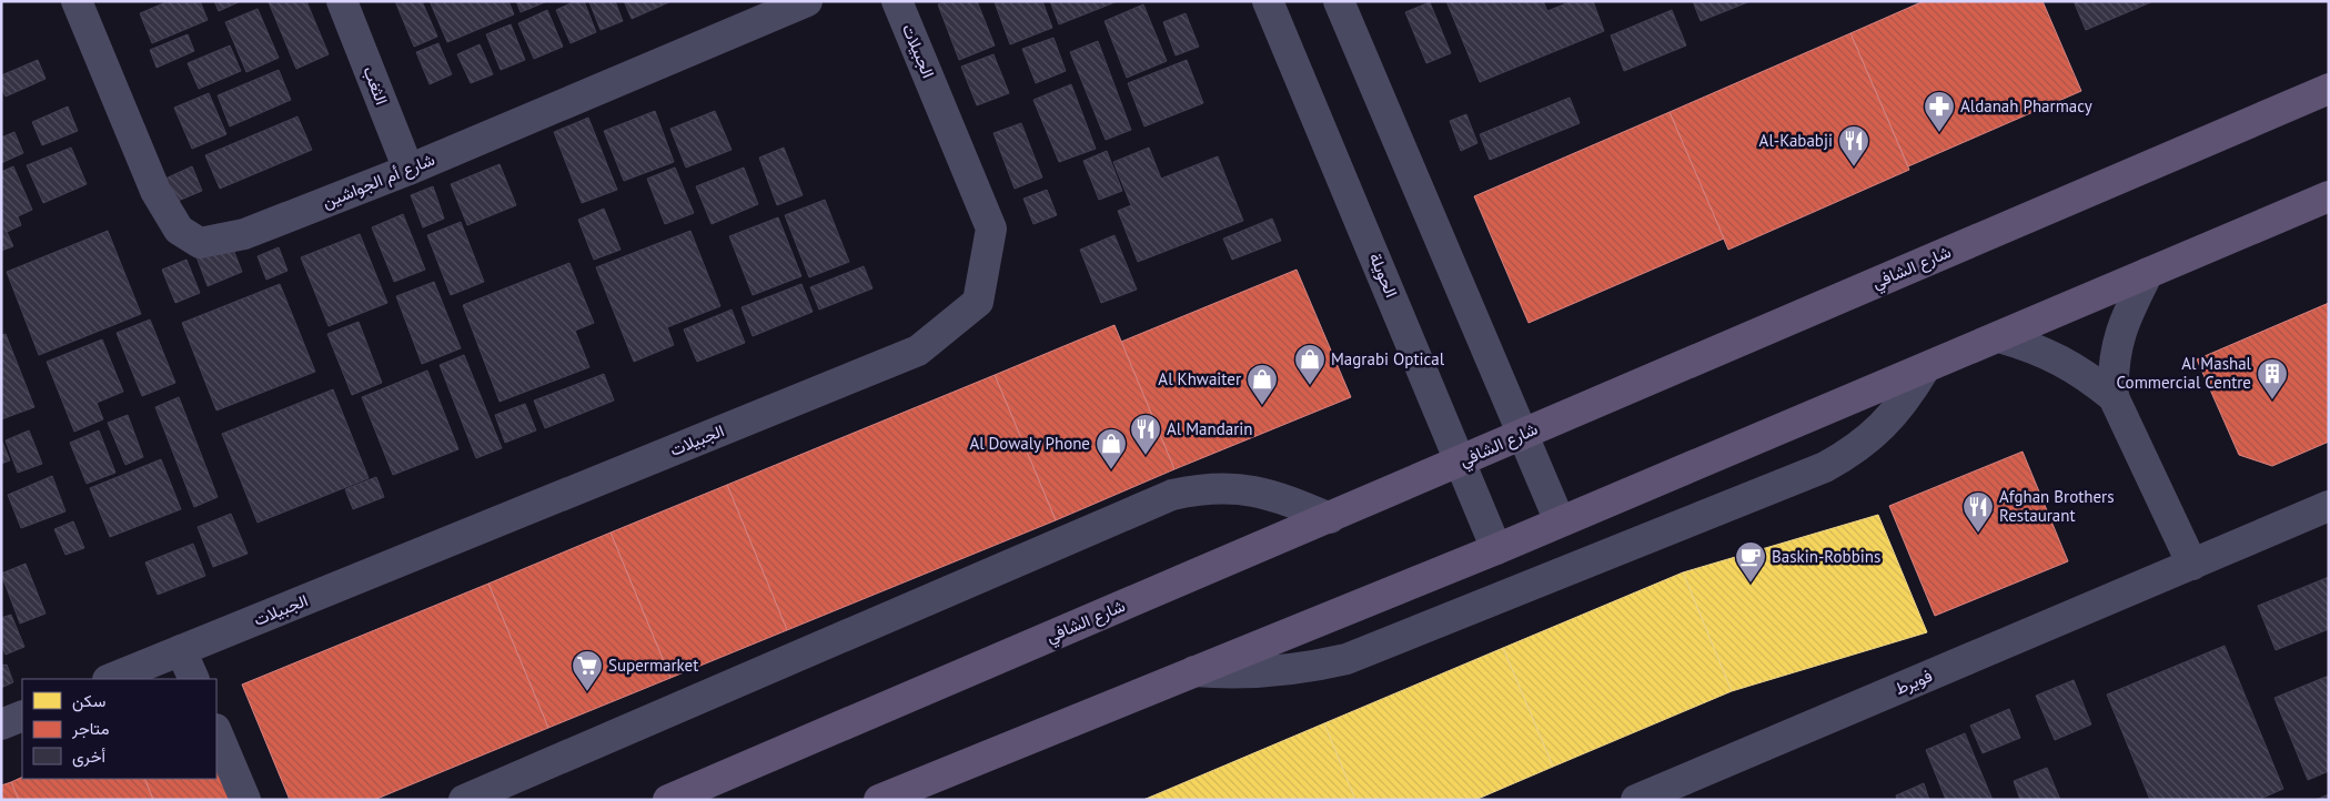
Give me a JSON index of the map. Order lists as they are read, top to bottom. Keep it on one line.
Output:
{"streets":{"main road":["شارع الشافي"],"street":["الجبيلات","الثغب","شارع أم الجواشين","الحويلة","فويرط"]},"crossings":[["الثغب","شارع أم الجواشين"],["شارع الشافي","الحويلة"]],"places":{"pharmacy":["Aldanah Pharmacy"],"restaurant":["Al-Kababji","Al Mandarin","Afghan Brothers Restaurant"],"shop":["Magrabi Optical","Al Khwaiter","Al Dowaly Phone"],"building":["Al Mashal Commercial Centre"],"cafe":["Baskin-Robbins"],"supermarket":["Supermarket"]},"legend":["سكن","متاجر","أخرى"]}
